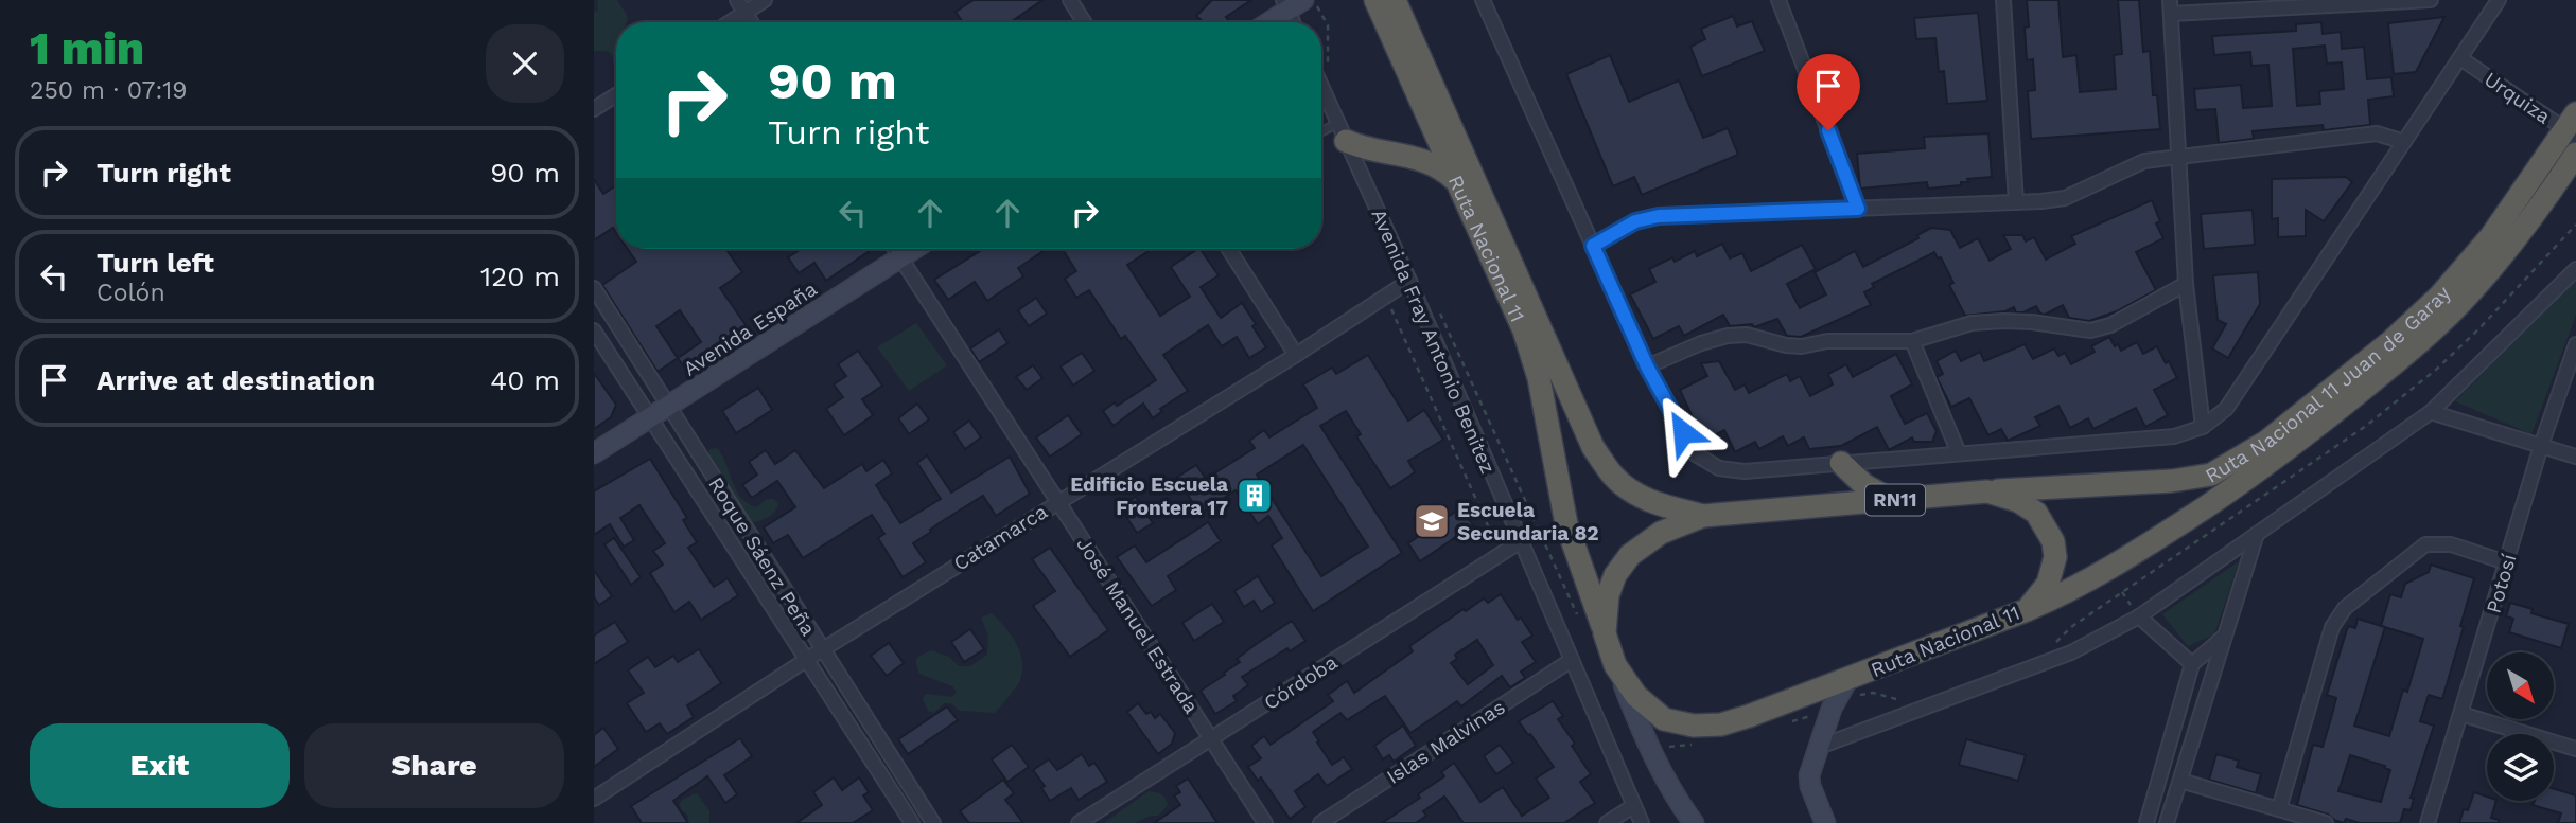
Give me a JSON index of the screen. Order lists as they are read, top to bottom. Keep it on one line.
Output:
{"streets":{"highway":["Ruta Nacional 11","Ruta Nacional 11 Juan de Garay","RN11"],"main road":["Avenida España"],"street":["Urquiza","Avenida Fray Antonio Benitez","Catamarca","Roque Sáenz Peña","Potosí","José Manuel Estrada","Córdoba","Islas Malvinas"]},"crossings":[["Urquiza","Ruta Nacional 11 Juan de Garay"],["Ruta Nacional 11","Ruta Nacional 11 Juan de Garay"],["Avenida España","Roque Sáenz Peña"],["Avenida España","José Manuel Estrada"],["Avenida Fray Antonio Benitez","Catamarca"],["Avenida Fray Antonio Benitez","Córdoba"],["Avenida Fray Antonio Benitez","Islas Malvinas"],["Catamarca","Roque Sáenz Peña"],["Catamarca","José Manuel Estrada"],["José Manuel Estrada","Córdoba"]],"places":{"building":["Edificio Escuela Frontera 17"],"school or university":["Escuela Secundaria 82"]},"north":"bottom right","page":{"heading":["1 min","250 m · 07:19"],"turn":["90 m","Turn right"],"list":[{"name":"Turn right","value":"90 m"},{"name":"Turn left","note":"Colón","value":"120 m"},{"name":"Arrive at destination","value":"40 m"}],"buttons":["Exit","Share"]}}
